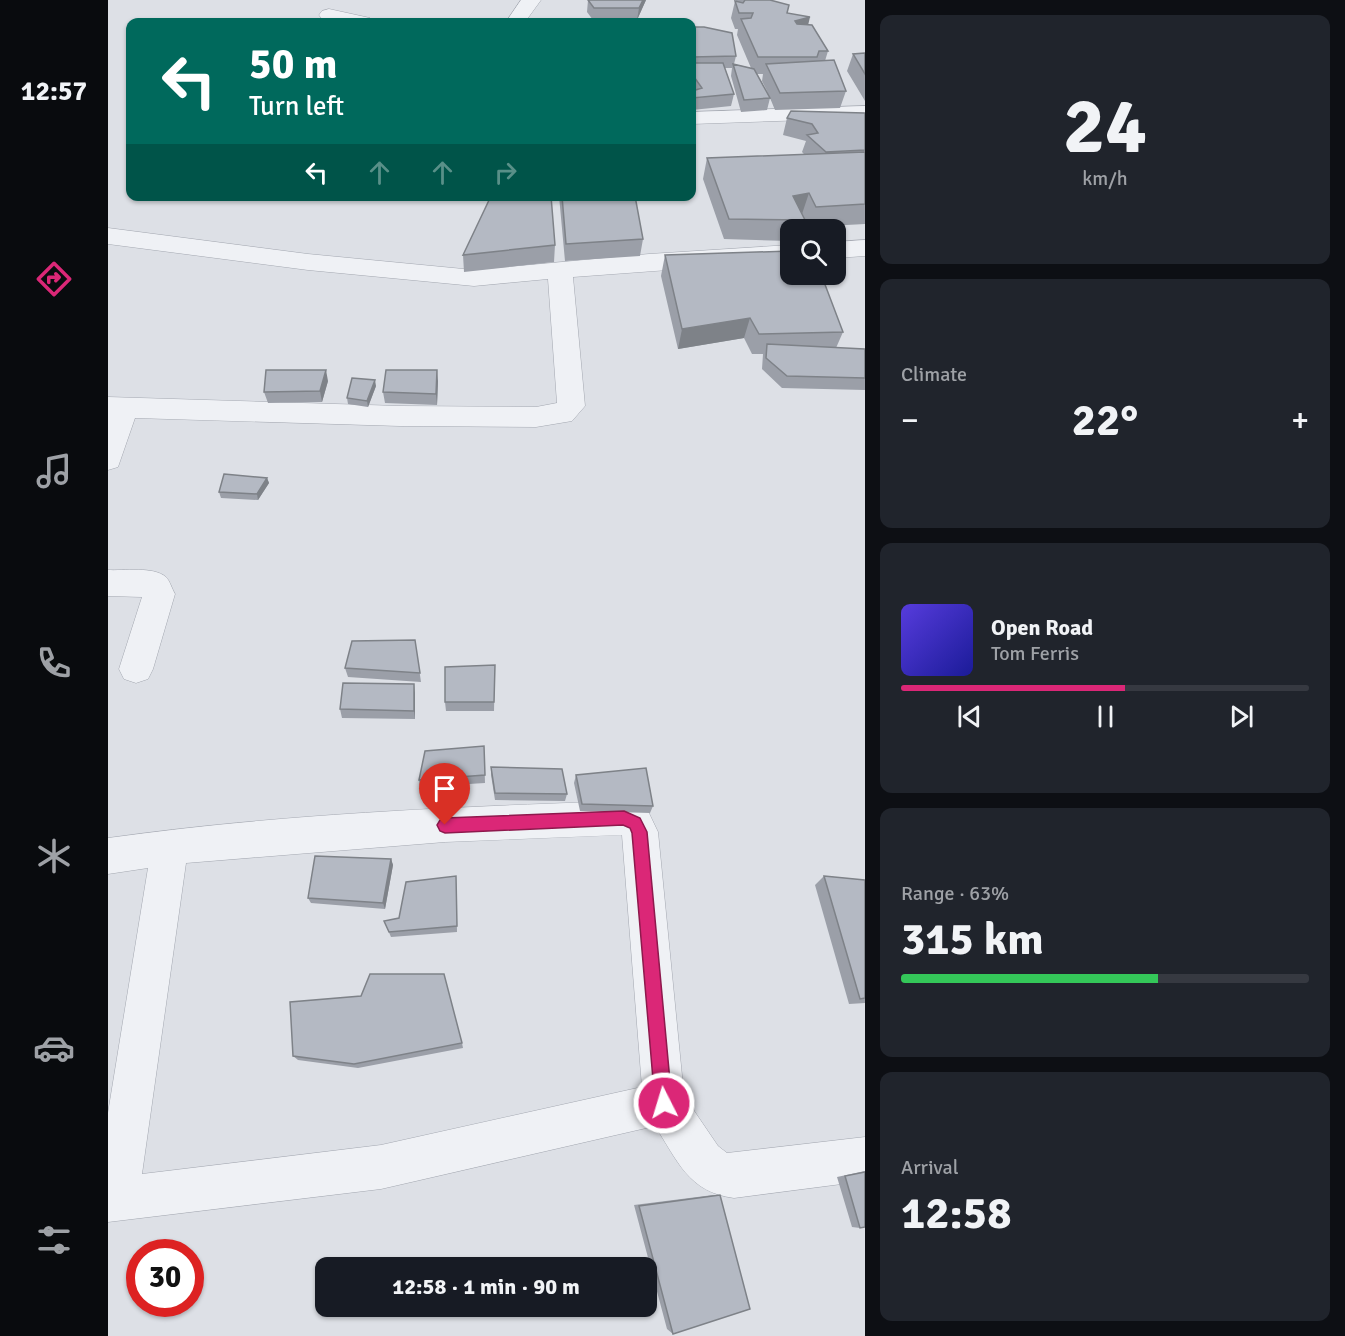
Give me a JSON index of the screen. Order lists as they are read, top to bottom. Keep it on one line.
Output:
{"page":{"tabs":"12:57","tile":[["24","km/h"],"Climate",["Range · 63%","315 km"],["Arrival","12:58"]],"turn":["50 m","Turn left"],"heat":["−","22°","+"],"song":["Open Road","Tom Ferris"],"limit":"30","trip":"12:58 · 1 min · 90 m"}}
